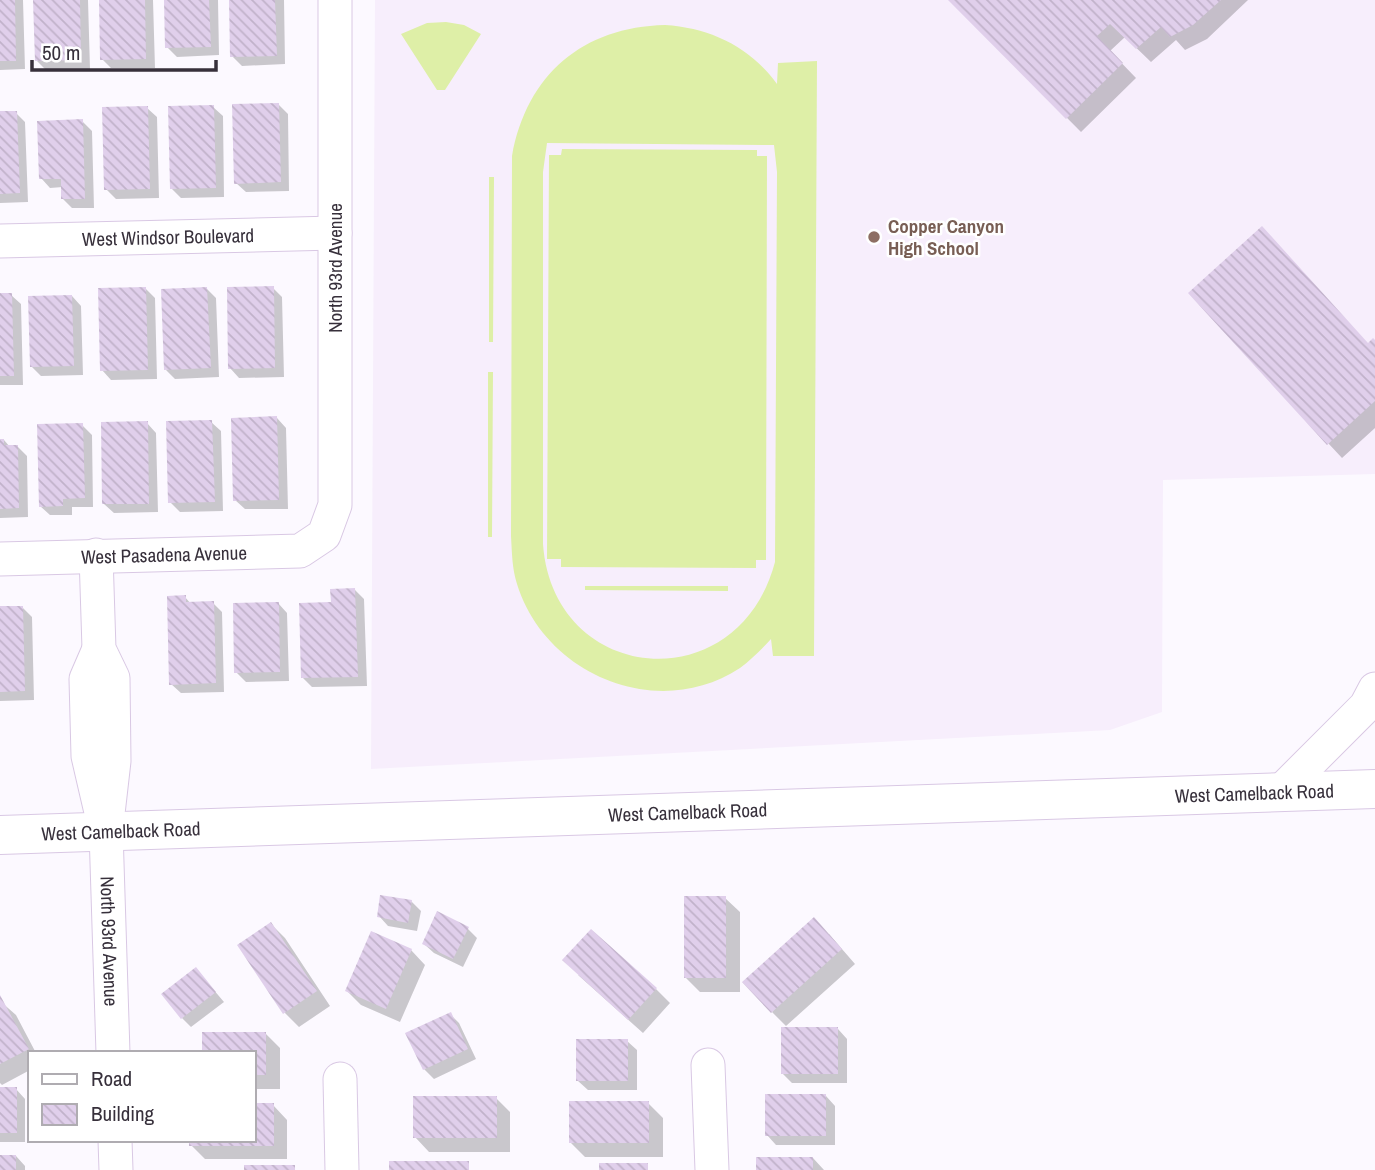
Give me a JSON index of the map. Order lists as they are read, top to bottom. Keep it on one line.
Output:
{"streets":{"main road":["West Camelback Road"],"street":["West Windsor Boulevard","North 93rd Avenue","West Pasadena Avenue"]},"crossings":[["West Windsor Boulevard","North 93rd Avenue"],["North 93rd Avenue","West Pasadena Avenue"],["North 93rd Avenue","West Camelback Road"]],"places":["Copper Canyon High School"],"legend":["Road","Building"],"scale_bar":"50 m"}
